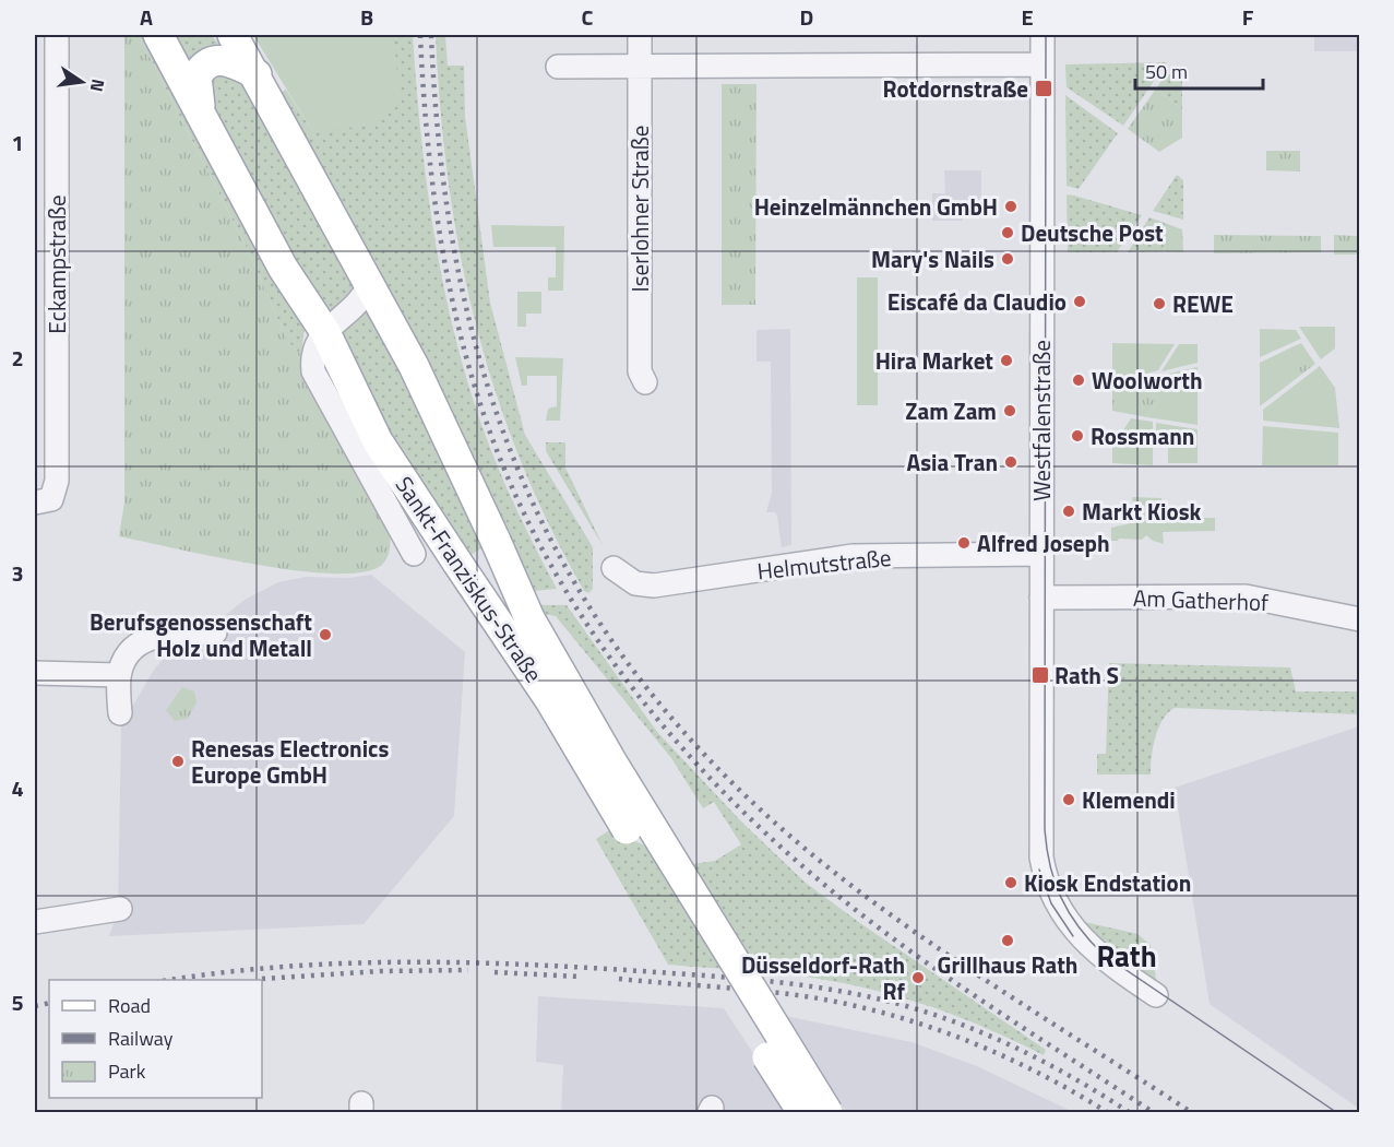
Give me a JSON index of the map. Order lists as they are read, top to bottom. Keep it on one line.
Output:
{"streets":{"main road":["Sankt-Franziskus-Straße"],"street":["Iserlohner Straße","Eckampstraße","Westfalenstraße","Helmutstraße","Am Gatherhof"]},"crossings":[["Westfalenstraße","Helmutstraße"],["Westfalenstraße","Am Gatherhof"]],"districts":["Rath"],"places":{"transit":["Rotdornstraße","Rath S"],"other":["Heinzelmännchen GmbH","Deutsche Post","Mary's Nails","Eiscafé da Claudio","REWE","Hira Market","Woolworth","Zam Zam","Rossmann","Asia Tran","Markt Kiosk","Alfred Joseph","Berufsgenossenschaft Holz und Metall","Renesas Electronics Europe GmbH","Klemendi","Kiosk Endstation","Grillhaus Rath","Düsseldorf-Rath Rf"]},"legend":["Road","Railway","Park"],"scale_bar":"50 m","north":"right","grid":{"columns":["A","B","C","D","E","F"],"rows":["1","2","3","4","5"]}}
